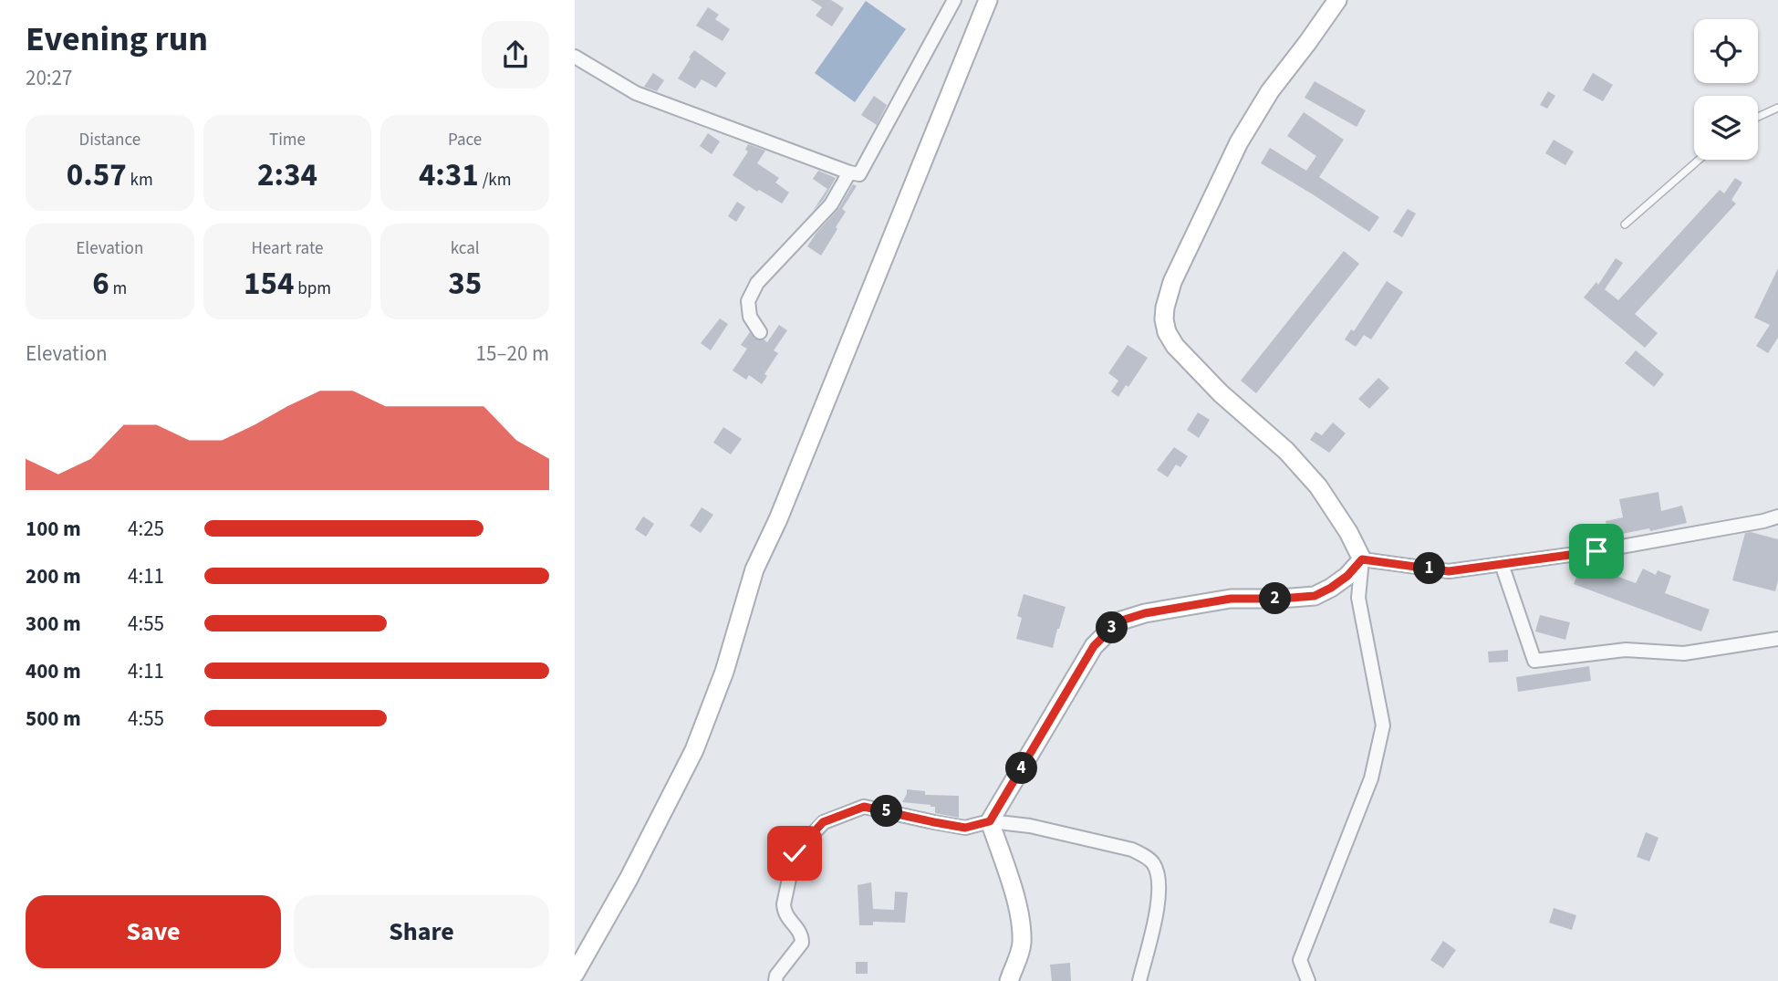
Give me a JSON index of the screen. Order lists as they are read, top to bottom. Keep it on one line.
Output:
{"page":{"heading":["Evening run","20:27"],"stats":[["Distance","0.57 km"],["Time","2:34"],["Pace","4:31 /km"],["Elevation","6 m"],["Heart rate","154 bpm"],["kcal","35"]],"chart":["Elevation","15–20 m"],"list":[{"name":"100 m","note":"4:25"},{"name":"200 m","note":"4:11"},{"name":"300 m","note":"4:55"},{"name":"400 m","note":"4:11"},{"name":"500 m","note":"4:55"}],"pins":["1","2","3","4","5"],"buttons":["Save","Share"]}}
